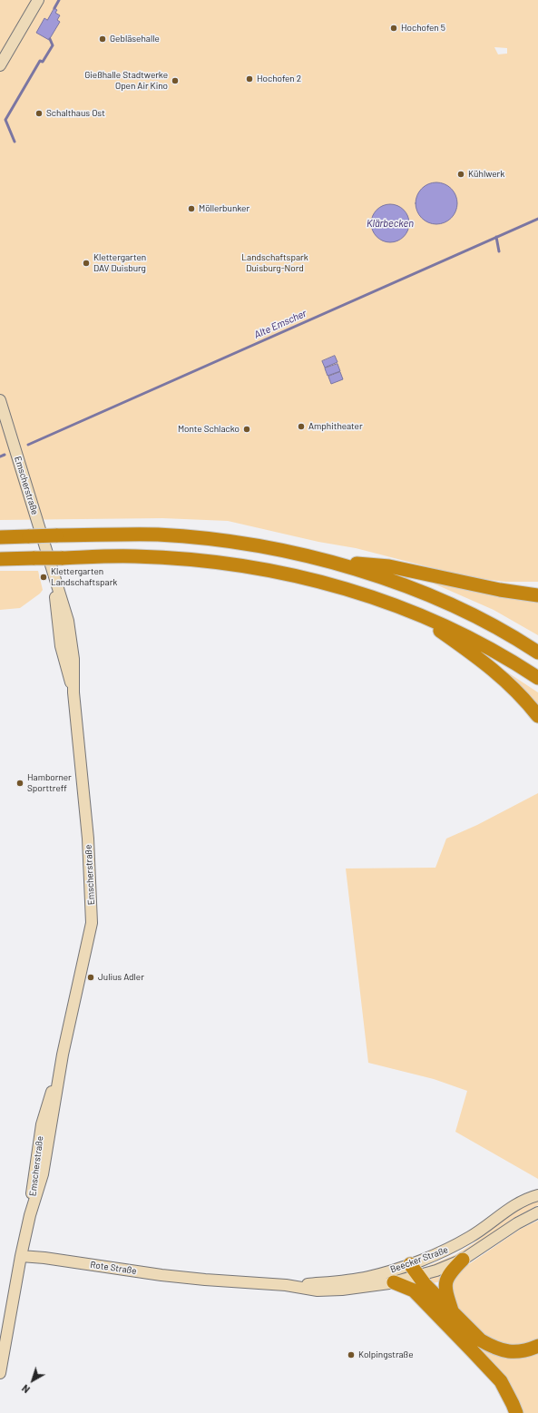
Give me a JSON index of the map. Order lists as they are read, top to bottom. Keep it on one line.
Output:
{"streets":{"street":["Emscherstraße","Beecker Straße","Rote Straße"]},"crossings":[["Emscherstraße","Rote Straße"],["Beecker Straße","Rote Straße"]],"water":["Klärbecken","Alte Emscher"],"parks":["Landschaftspark Duisburg-Nord"],"places":["Hochofen 5","Gebläsehalle","Hochofen 2","Gießhalle Stadtwerke Open Air Kino","Schalthaus Ost","Kühlwerk","Möllerbunker","Klettergarten DAV Duisburg","Amphitheater","Monte Schlacko","Klettergarten Landschaftspark","Hamborner Sporttreff","Julius Adler","Kolpingstraße"],"north":"bottom left"}
